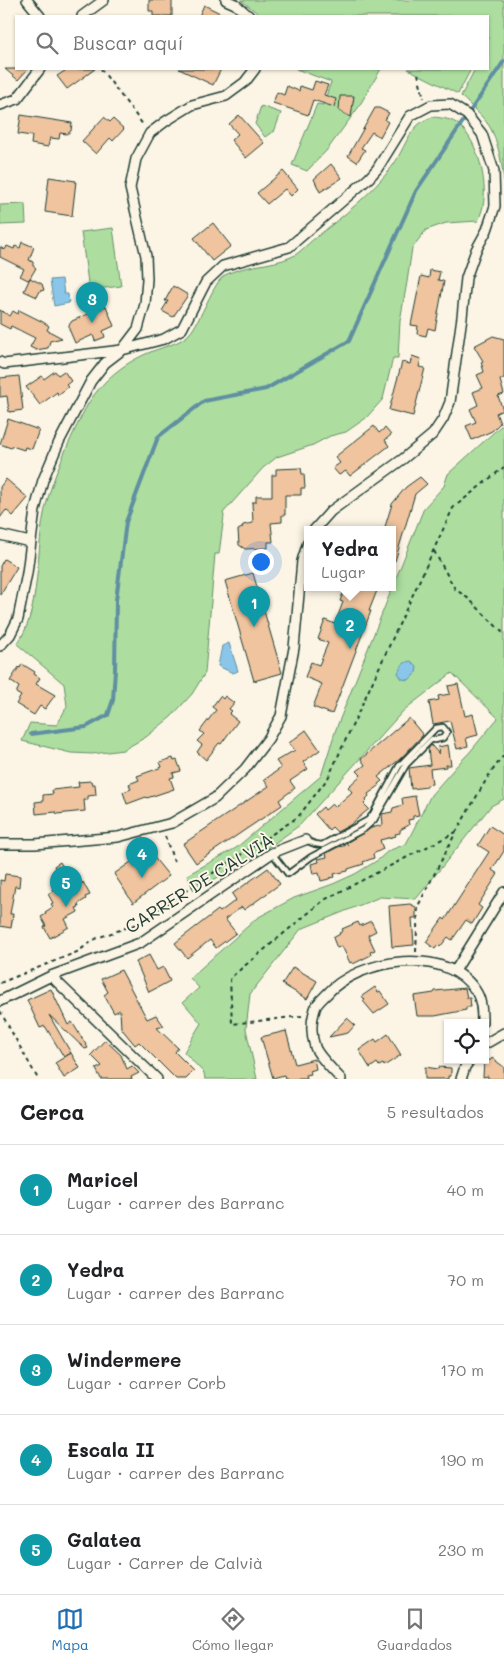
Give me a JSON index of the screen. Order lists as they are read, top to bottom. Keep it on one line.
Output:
{"streets":{"street":["CARRER DE CALVIÀ"]},"page":{"search":"Buscar aquí","pins":["3","1","2","4","5"],"popup":["Yedra","Lugar"],"heading":["Cerca","5 resultados"],"list":[{"mark":"1","name":"Maricel","note":"Lugar · carrer des Barranc","value":"40 m"},{"mark":"2","name":"Yedra","note":"Lugar · carrer des Barranc","value":"70 m"},{"mark":"3","name":"Windermere","note":"Lugar · carrer Corb","value":"170 m"},{"mark":"4","name":"Escala II","note":"Lugar · carrer des Barranc","value":"190 m"},{"mark":"5","name":"Galatea","note":"Lugar · Carrer de Calvià","value":"230 m"}],"nav":["Mapa","Cómo llegar","Guardados"]}}
